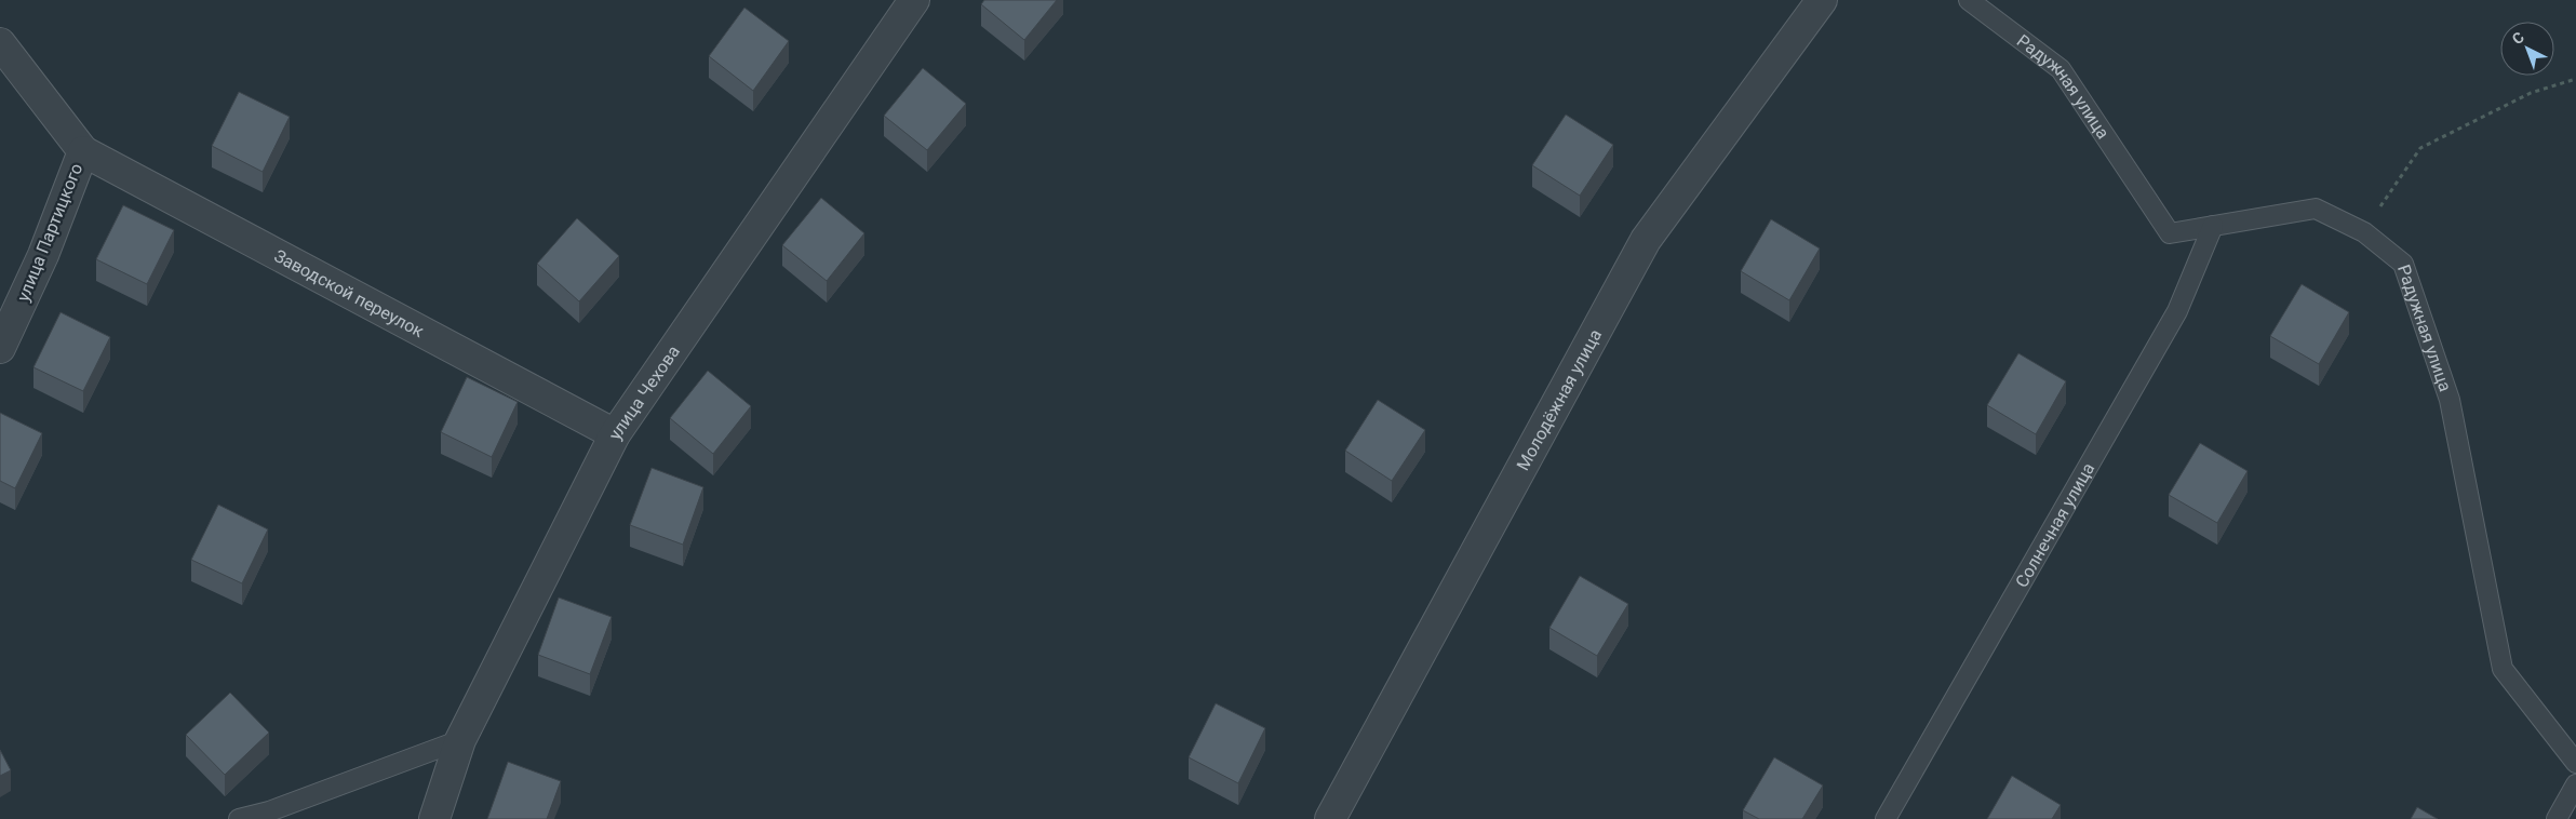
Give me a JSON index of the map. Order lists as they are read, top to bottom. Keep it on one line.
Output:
{"streets":{"street":["улица Партицкого","Заводской переулок","улица Чехова","Молодёжная улица"],"lane":["Радужная улица","Солнечная улица"]},"crossings":[["Радужная улица","Солнечная улица"],["улица Партицкого","Заводской переулок"],["Заводской переулок","улица Чехова"]],"north":"top left"}
